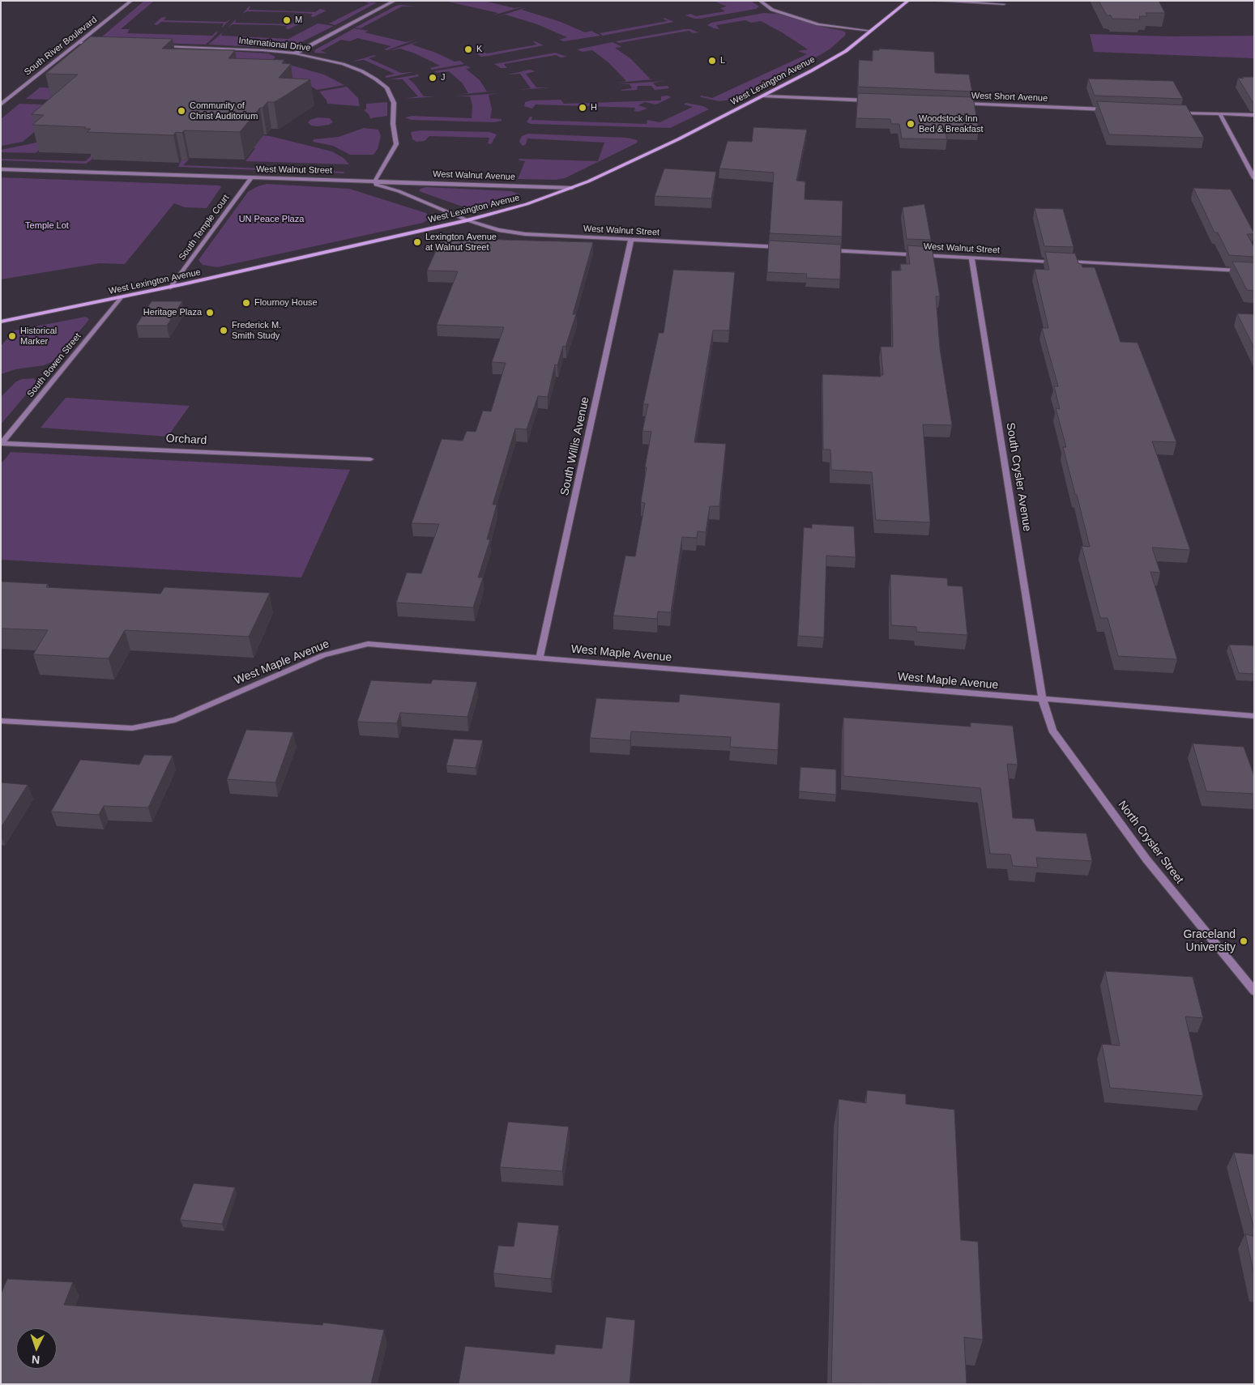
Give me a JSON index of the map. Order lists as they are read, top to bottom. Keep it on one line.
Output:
{"streets":{"main road":["West Lexington Avenue"],"street":["International Drive","South River Boulevard","West Short Avenue","West Walnut Street","West Walnut Avenue","South Temple Court","South Bowen Street","Orchard","South Willis Avenue","South Crysler Avenue","West Maple Avenue","North Crysler Street"]},"crossings":[["International Drive","West Walnut Street"],["International Drive","West Walnut Avenue"],["West Lexington Avenue","West Walnut Street"],["West Lexington Avenue","West Walnut Avenue"],["West Lexington Avenue","South Temple Court"],["West Lexington Avenue","South Bowen Street"],["West Walnut Street","West Walnut Avenue"],["West Walnut Street","South Temple Court"],["West Walnut Street","South Willis Avenue"],["West Walnut Street","South Crysler Avenue"],["South Bowen Street","Orchard"],["South Willis Avenue","West Maple Avenue"],["South Crysler Avenue","West Maple Avenue"],["South Crysler Avenue","North Crysler Street"],["West Maple Avenue","North Crysler Street"]],"parks":["UN Peace Plaza","Temple Lot"],"places":["M","K","L","J","H","Community of Christ Auditorium","Woodstock Inn Bed & Breakfast","Lexington Avenue at Walnut Street","Flournoy House","Heritage Plaza","Frederick M. Smith Study","Historical Marker","Graceland University"],"north":"bottom"}
